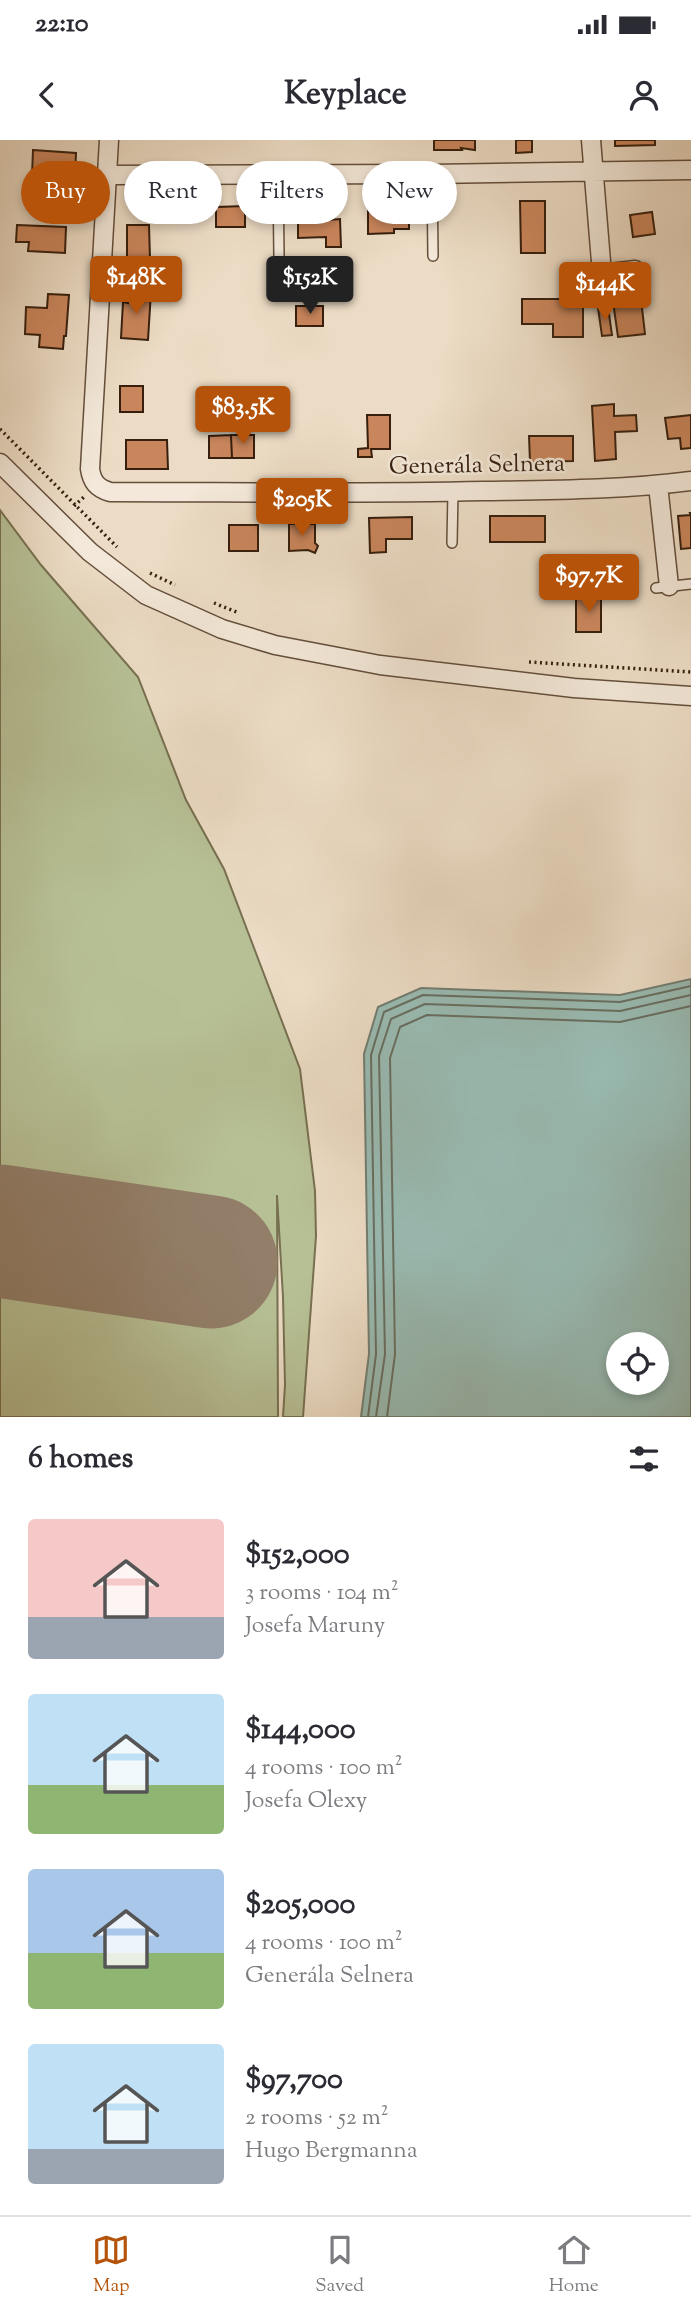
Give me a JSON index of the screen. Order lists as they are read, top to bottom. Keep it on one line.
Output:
{"streets":{"street":["Generála Selnera"]},"page":{"status":"22:10","header":"Keyplace","chip":["Buy","Rent","Filters","New"],"price":["$148K","$152K","$144K","$83.5K","$205K","$97.7K"],"heading":"6 homes","list":[{"name":"$152,000","note":"3 rooms · 104 m² · Josefa Maruny"},{"name":"$144,000","note":"4 rooms · 100 m² · Josefa Olexy"},{"name":"$205,000","note":"4 rooms · 100 m² · Generála Selnera"},{"name":"$97,700","note":"2 rooms · 52 m² · Hugo Bergmanna"}],"tabs":["Map","Saved","Home"]}}
